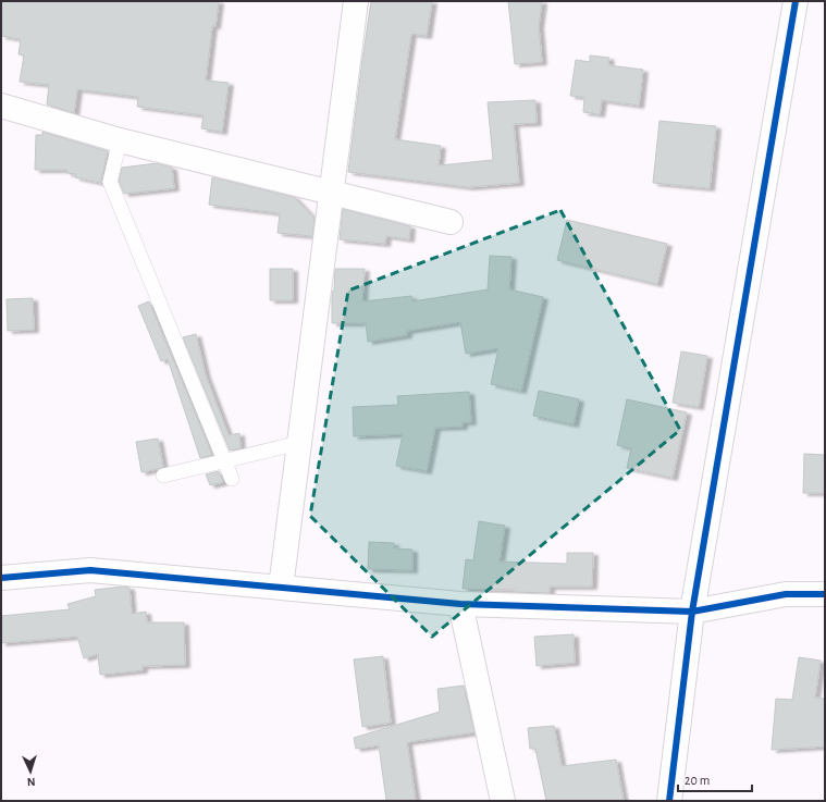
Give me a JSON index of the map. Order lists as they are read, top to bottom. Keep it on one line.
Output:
{"scale_bar":"20 m","north":"bottom"}
